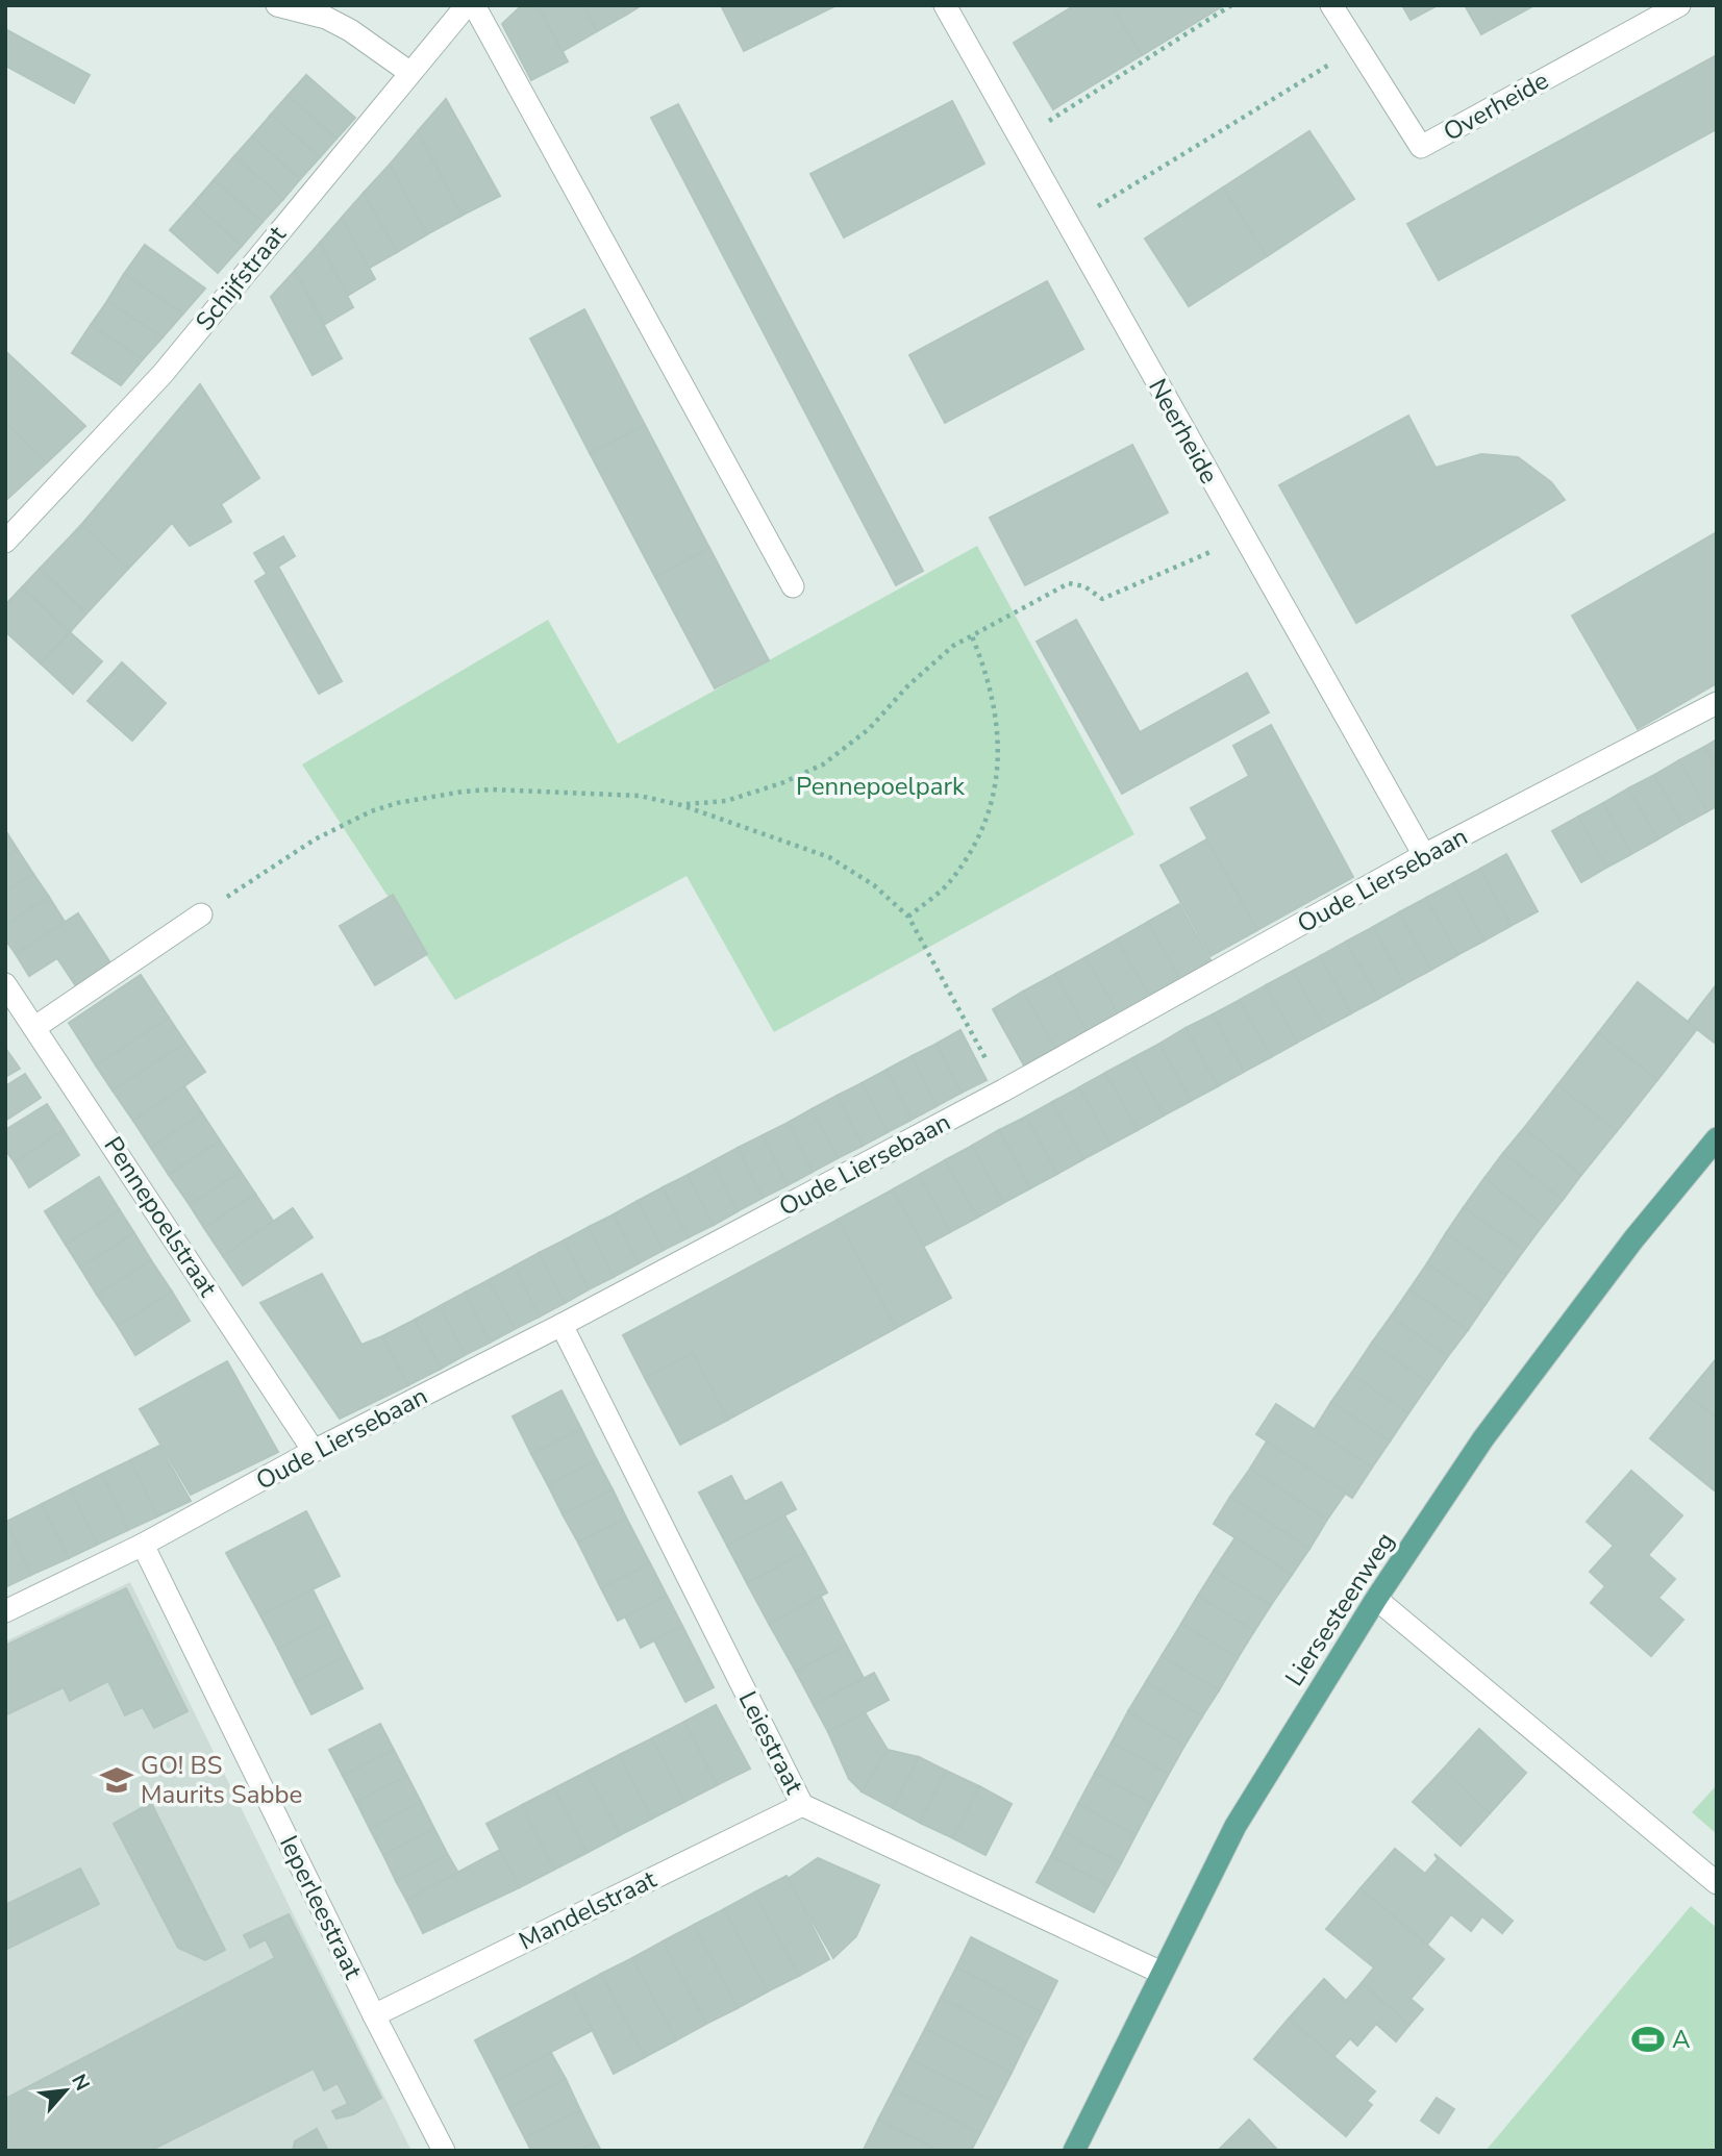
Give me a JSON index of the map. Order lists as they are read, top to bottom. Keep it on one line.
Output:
{"streets":{"main road":["Liersesteenweg"],"street":["Overheide","Schijfstraat","Neerheide","Oude Liersebaan","Pennepoelstraat","Leiestraat","Ieperleestraat","Mandelstraat"]},"crossings":[["Neerheide","Oude Liersebaan"],["Oude Liersebaan","Pennepoelstraat"],["Oude Liersebaan","Leiestraat"],["Oude Liersebaan","Ieperleestraat"],["Liersesteenweg","Leiestraat"],["Leiestraat","Mandelstraat"],["Ieperleestraat","Mandelstraat"]],"parks":["Pennepoelpark"],"places":{"school or university":["GO! BS Maurits Sabbe"],"sports":["A"]},"north":"top right"}
